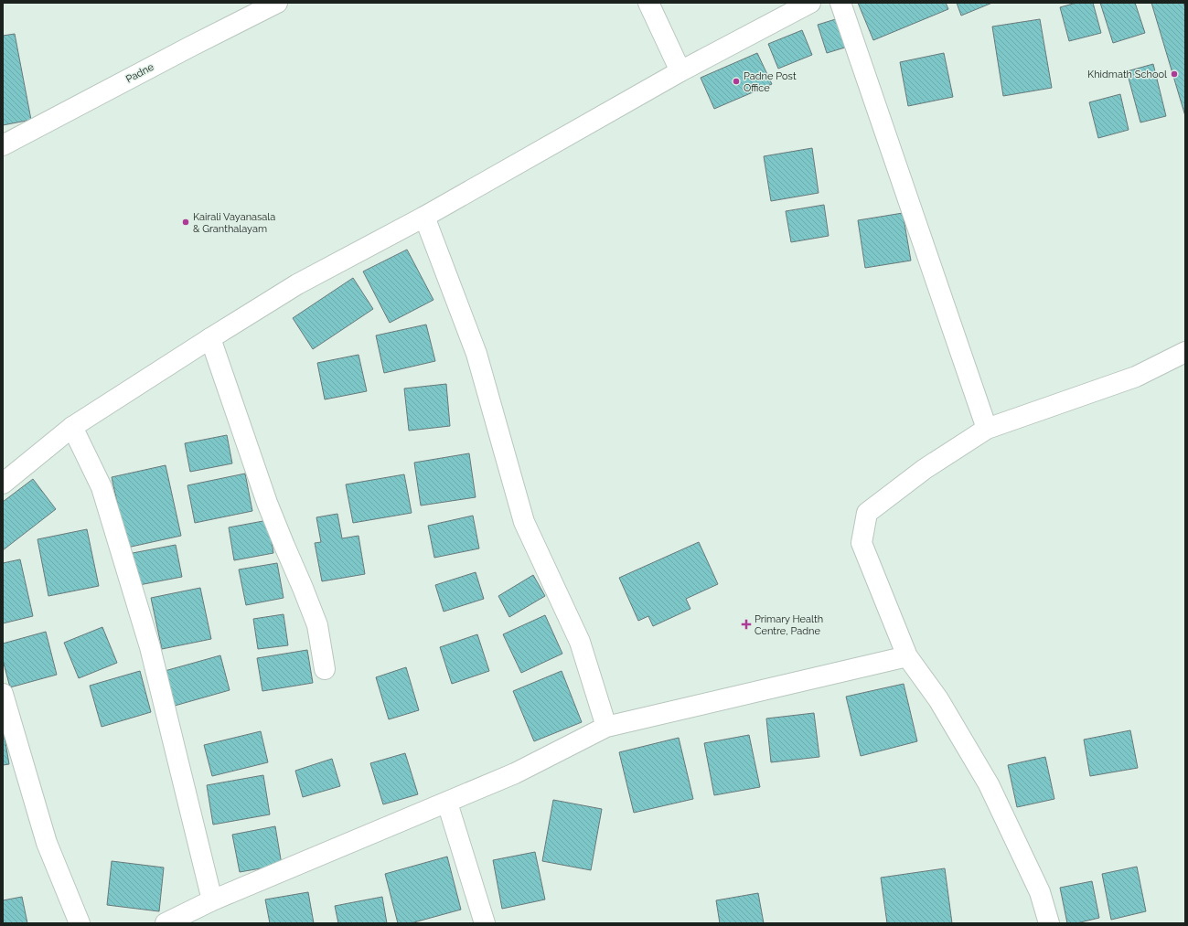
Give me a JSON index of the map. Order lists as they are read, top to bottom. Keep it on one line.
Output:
{"streets":{"street":["Padne"]},"places":{"other":["Khidmath School","Padne Post Office","Kairali Vayanasala & Granthalayam"],"health":["Primary Health Centre, Padne"]}}
